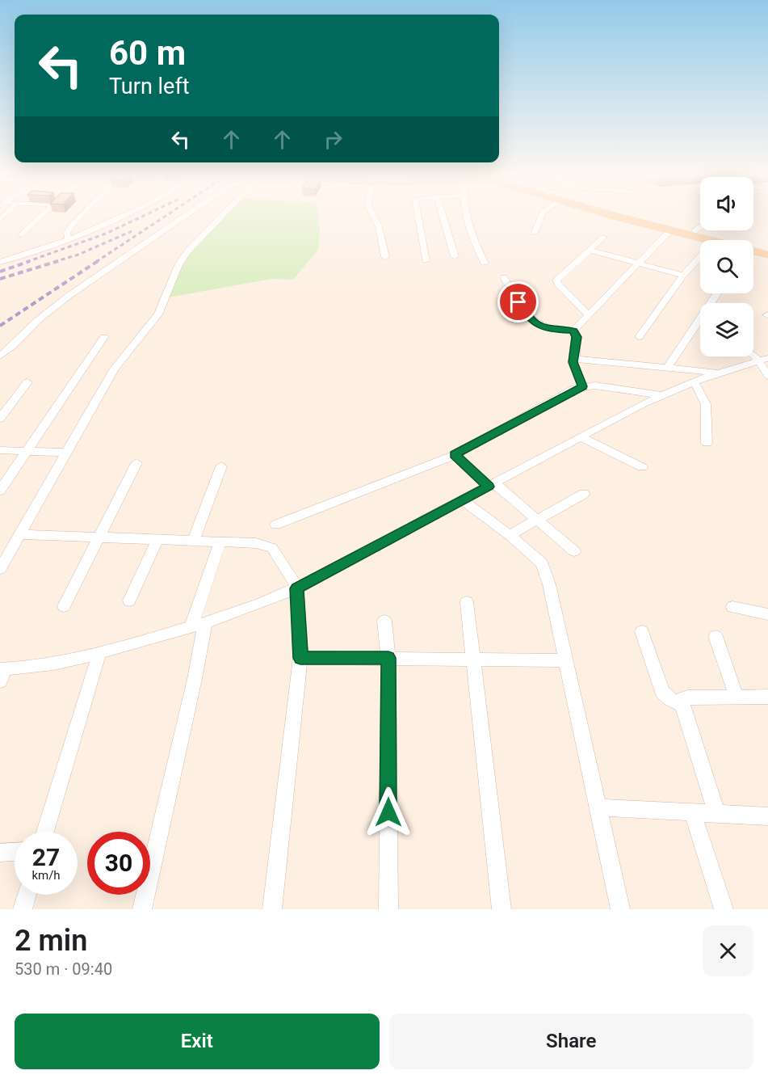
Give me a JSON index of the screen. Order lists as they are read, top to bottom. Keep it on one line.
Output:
{"page":{"turn":["60 m","Turn left"],"speed":"27 km/h","limit":"30","heading":["2 min","530 m · 09:40"],"buttons":["Exit","Share"]}}
